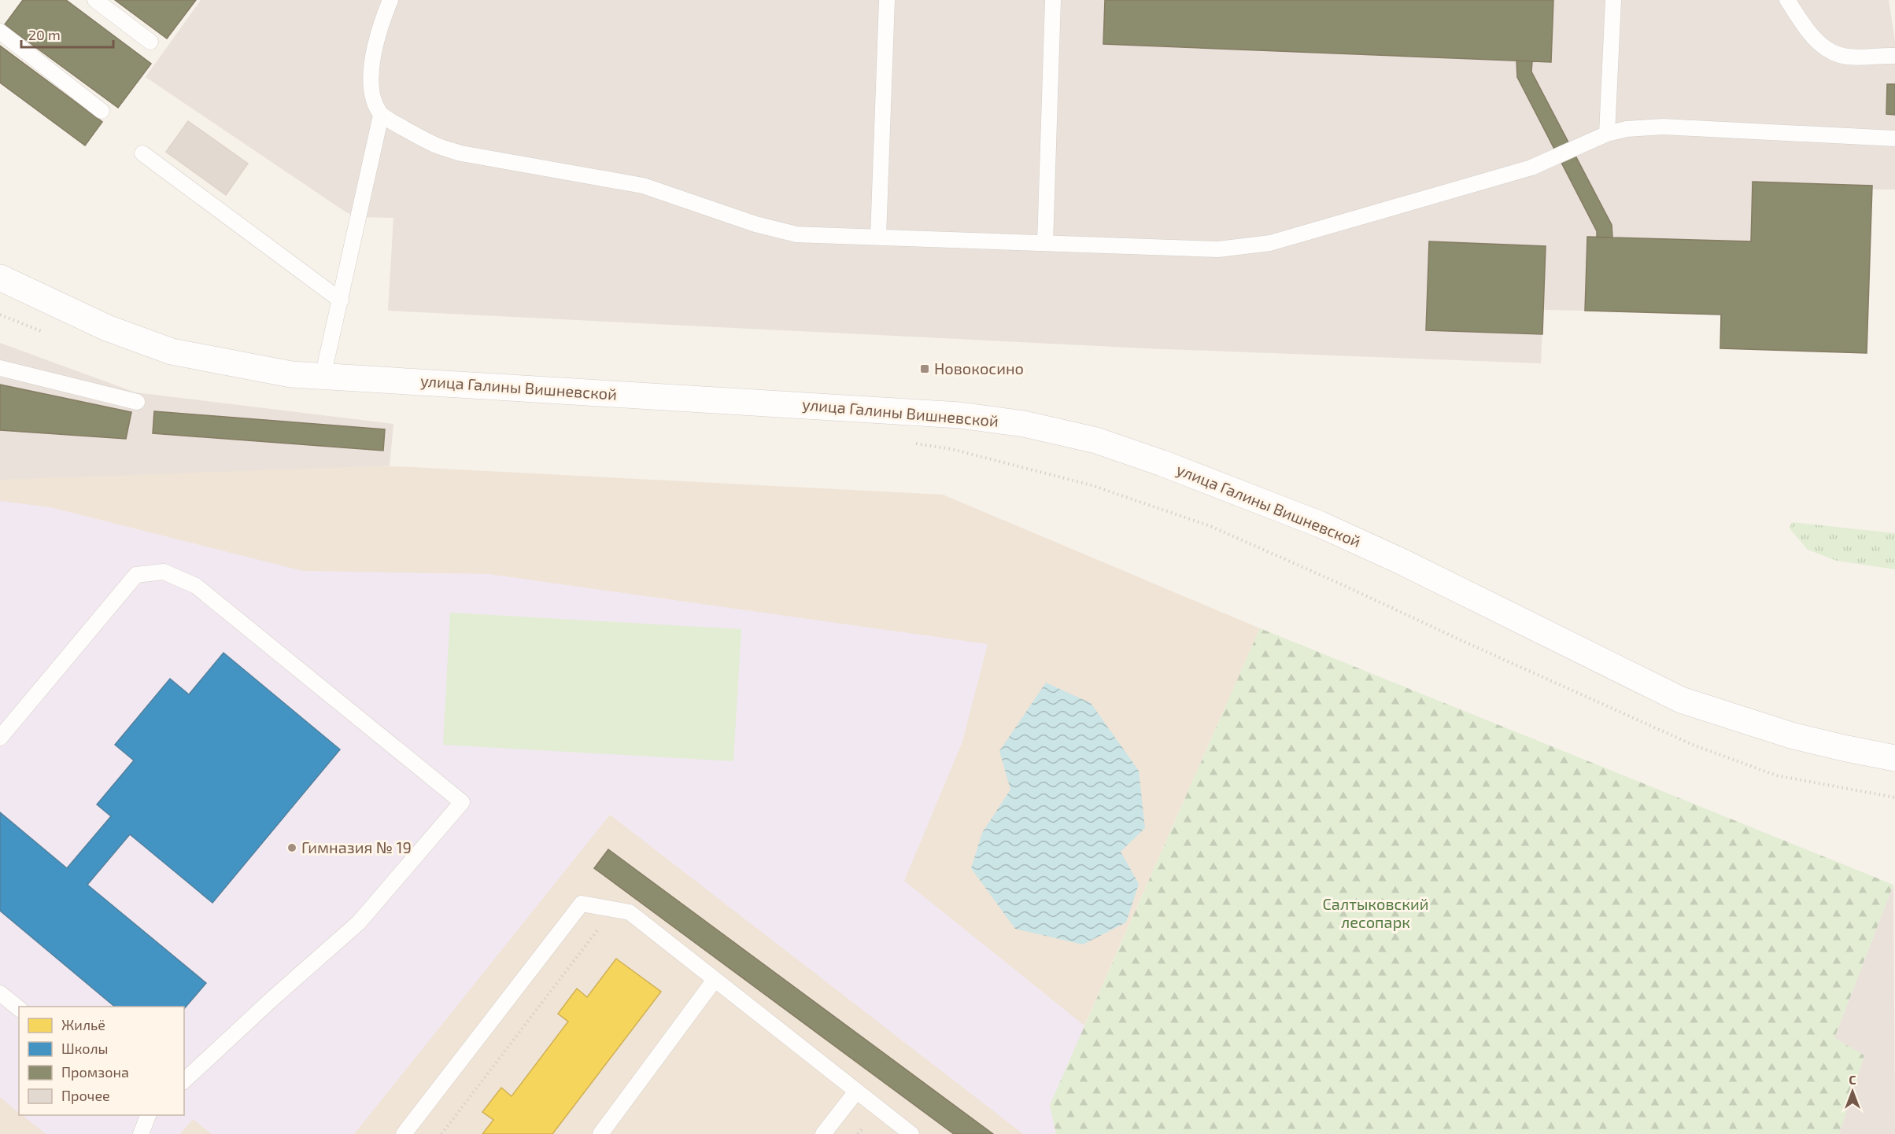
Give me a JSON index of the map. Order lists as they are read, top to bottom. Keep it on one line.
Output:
{"streets":{"street":["улица Галины Вишневской"]},"parks":["Салтыковский лесопарк"],"places":{"transit":["Новокосино"],"other":["Гимназия № 19"]},"legend":["Жильё","Школы","Промзона","Прочее"],"scale_bar":"20 m","north":"top"}
